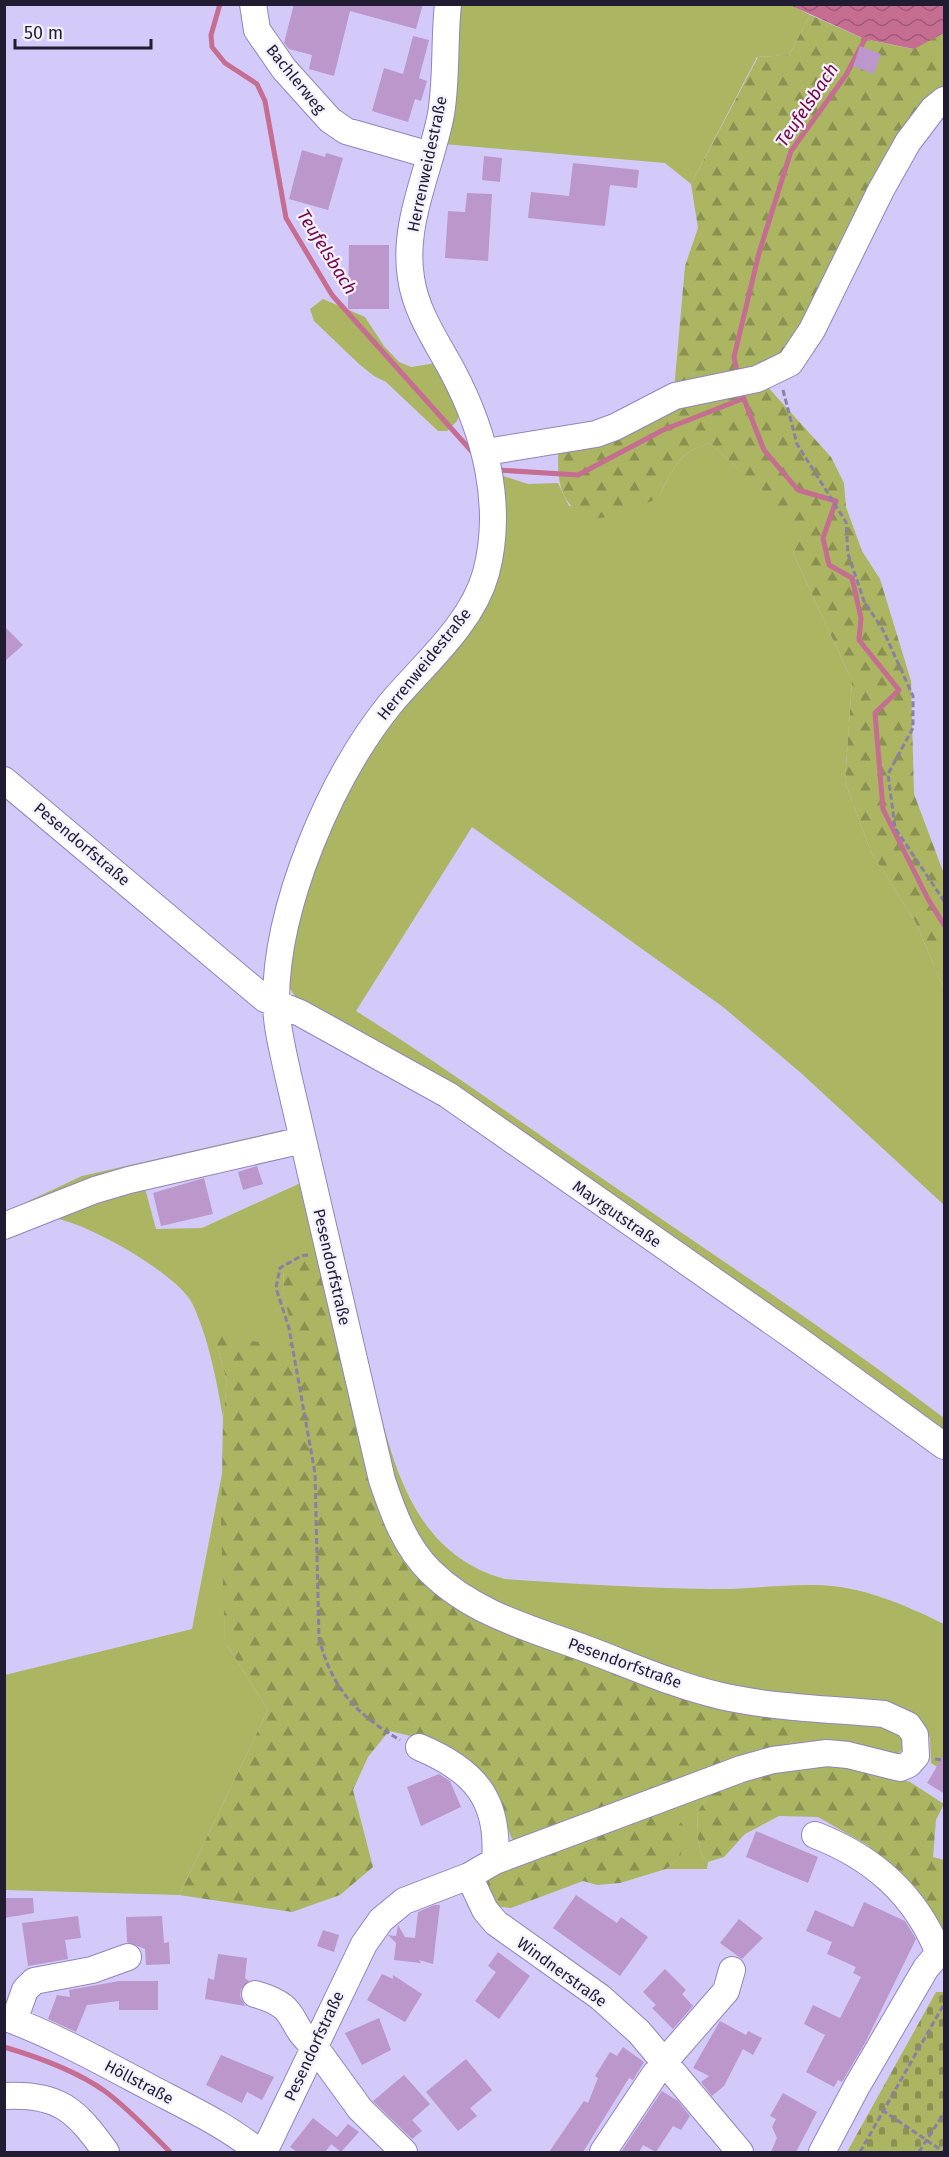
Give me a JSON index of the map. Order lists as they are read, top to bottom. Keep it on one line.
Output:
{"streets":{"street":["Bachlerweg","Herrenweidestraße","Pesendorfstraße","Mayrgutstraße","Windnerstraße","Höllstraße"]},"crossings":[["Bachlerweg","Herrenweidestraße"],["Herrenweidestraße","Pesendorfstraße"],["Herrenweidestraße","Mayrgutstraße"],["Pesendorfstraße","Mayrgutstraße"],["Pesendorfstraße","Windnerstraße"]],"water":["Teufelsbach"],"scale_bar":"50 m"}
